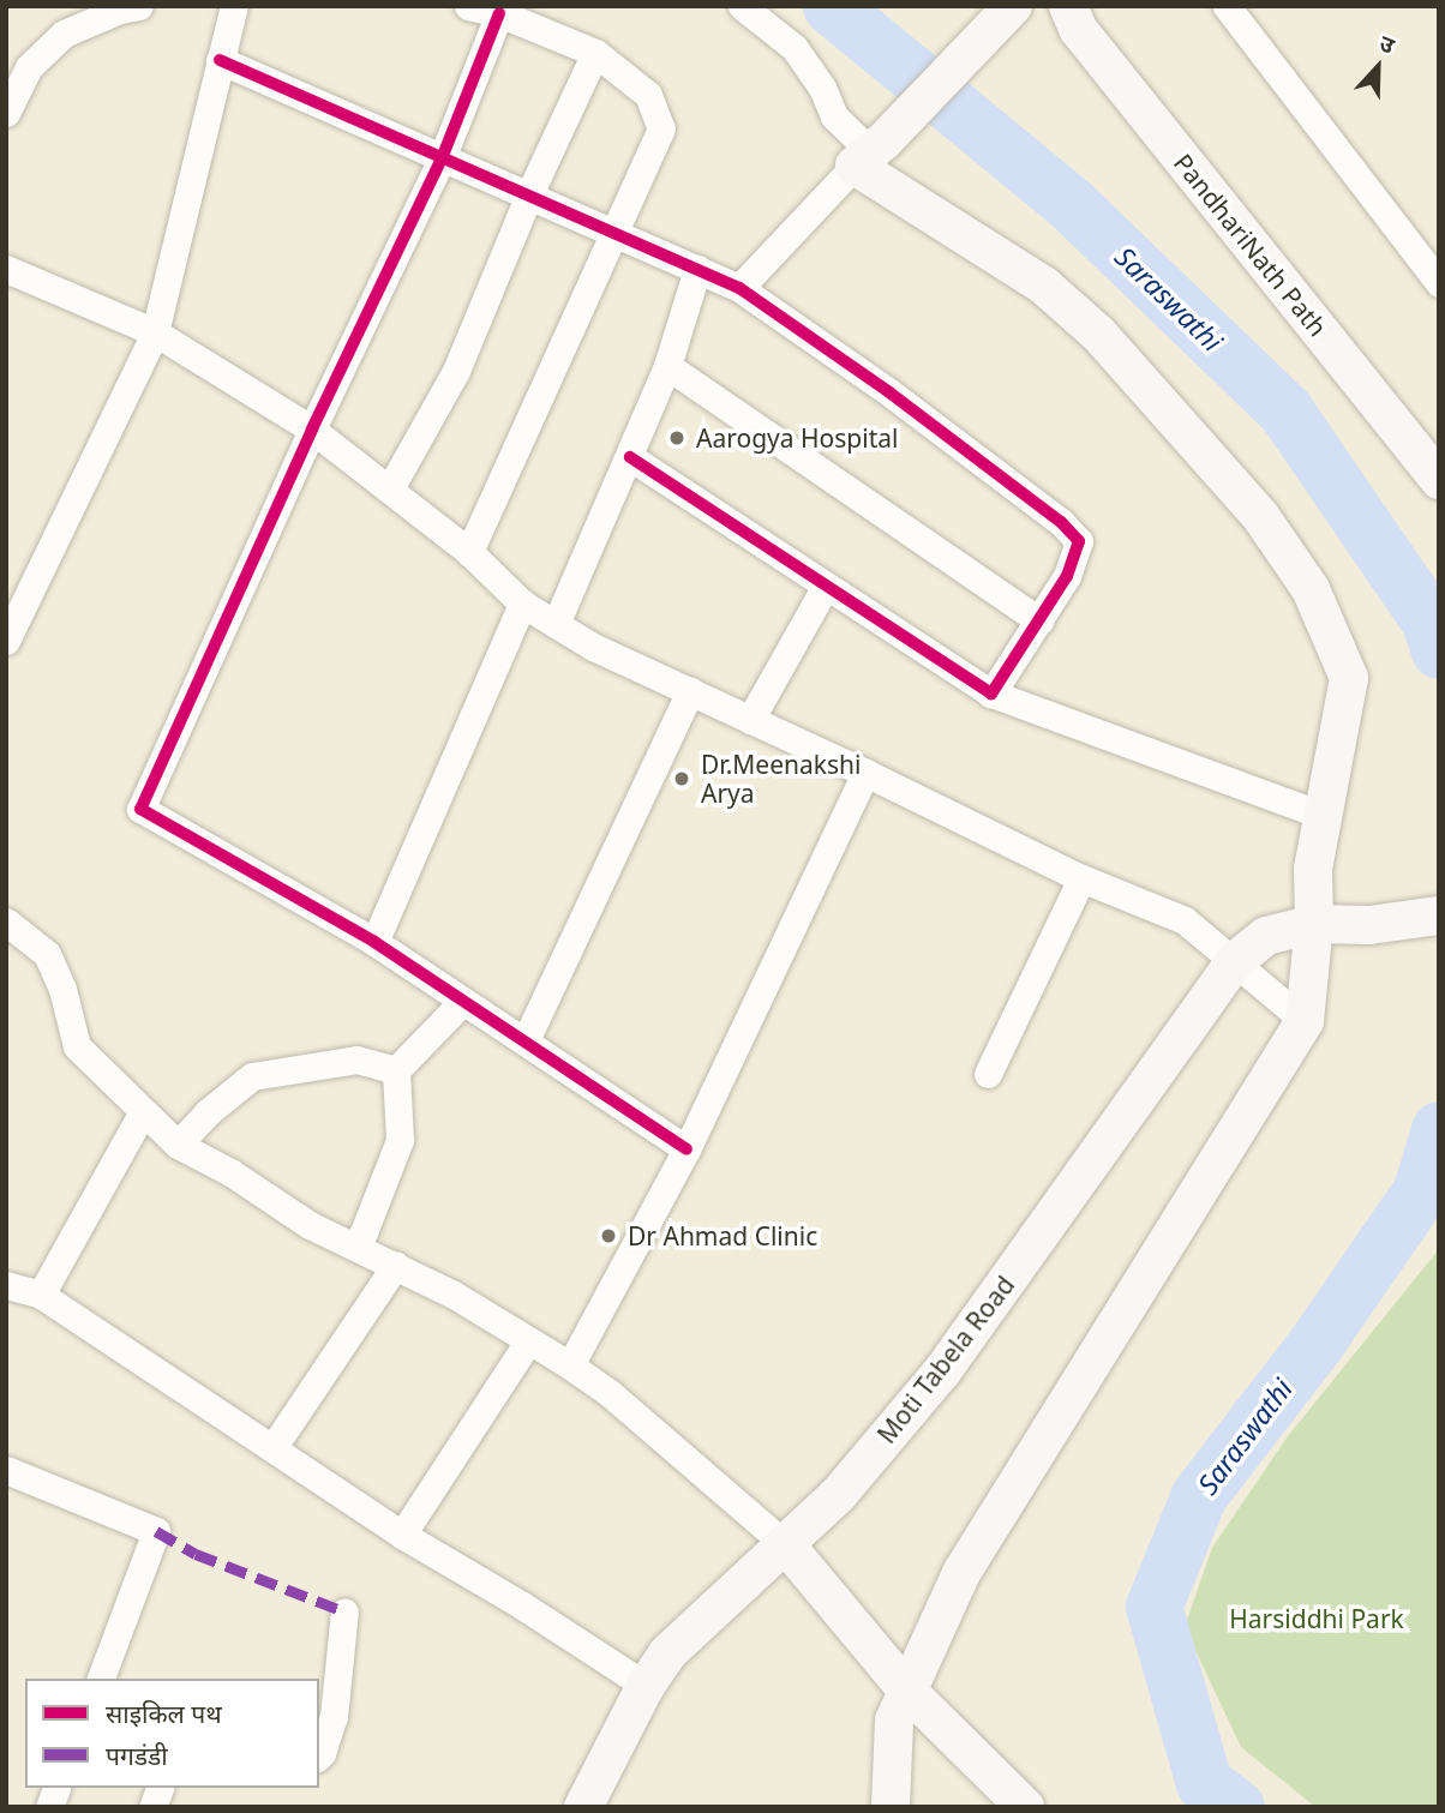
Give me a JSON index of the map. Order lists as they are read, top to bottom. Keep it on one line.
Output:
{"streets":{"main road":["PandhariNath Path","Moti Tabela Road"]},"water":["Saraswathi"],"parks":["Harsiddhi Park"],"places":["Aarogya Hospital","Dr.Meenakshi Arya","Dr Ahmad Clinic"],"legend":["साइकिल पथ","पगडंडी"],"north":"top"}
